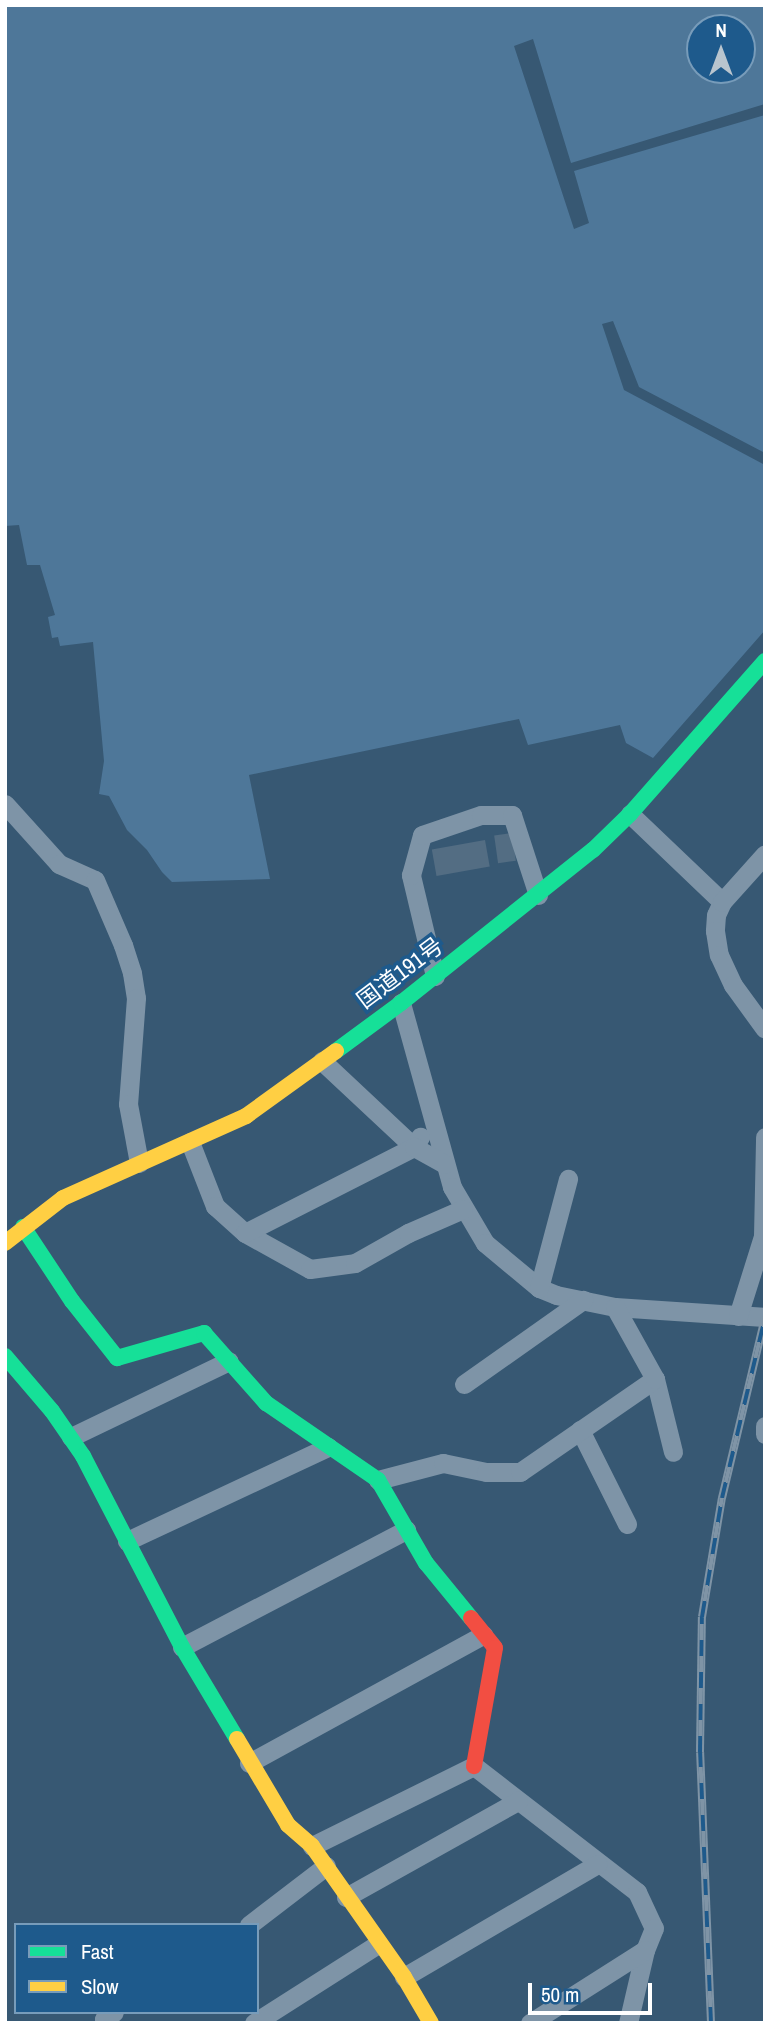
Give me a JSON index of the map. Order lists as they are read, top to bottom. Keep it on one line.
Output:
{"streets":{"main road":["国道191号"]},"legend":["Fast","Slow"],"scale_bar":"50 m","north":"top"}
